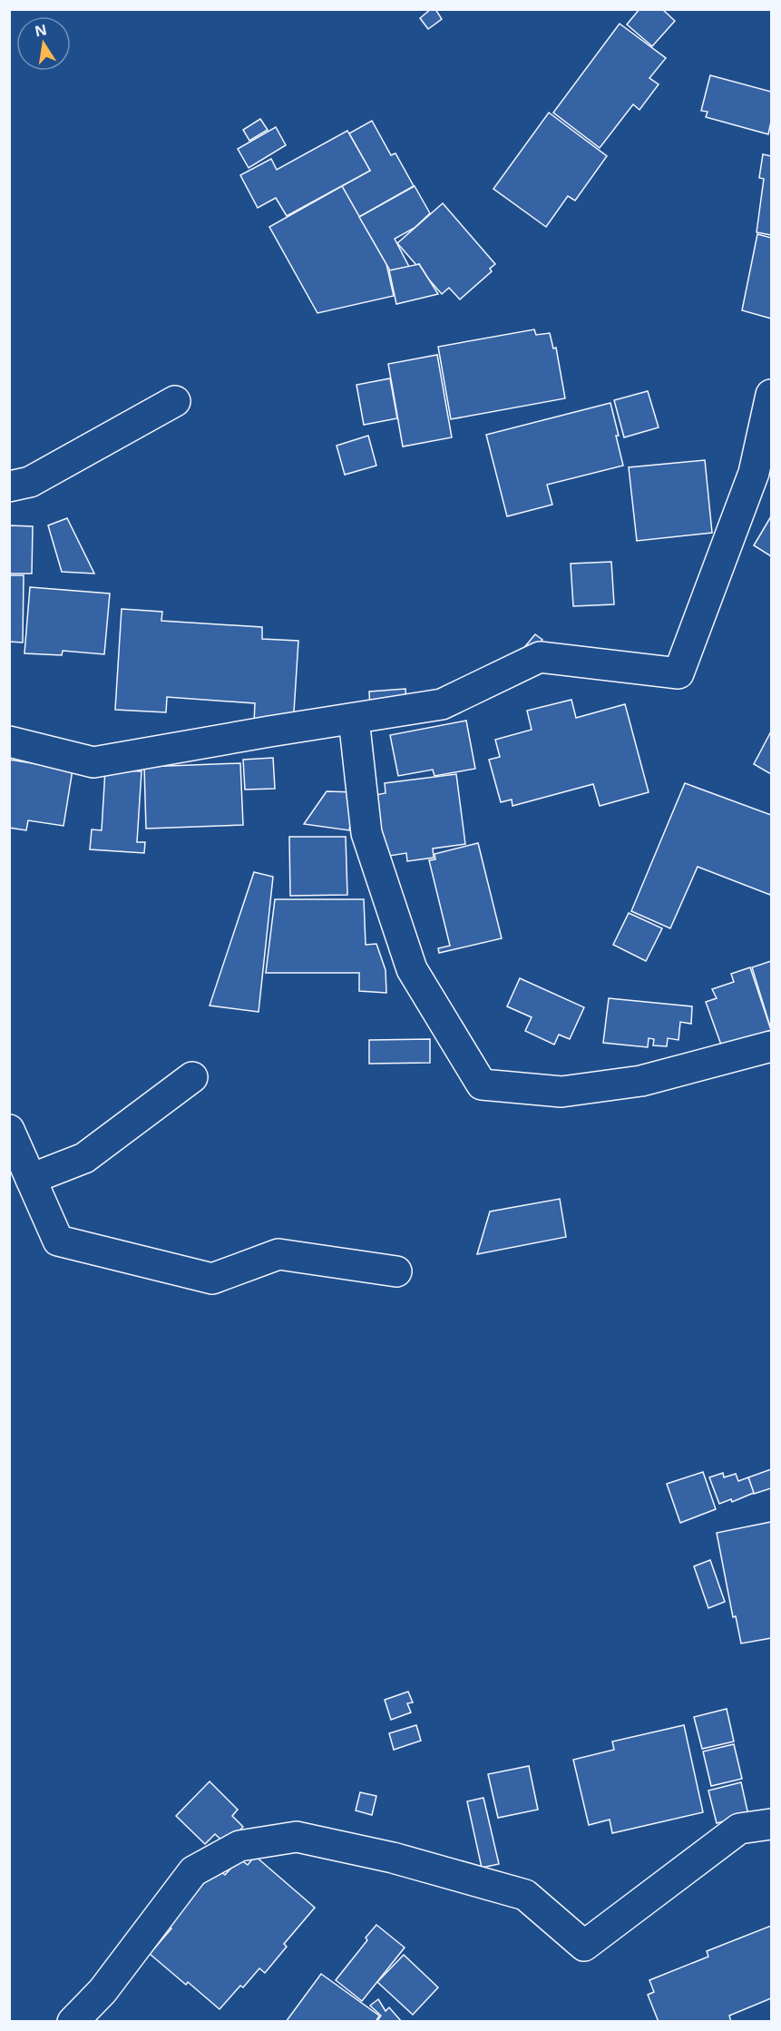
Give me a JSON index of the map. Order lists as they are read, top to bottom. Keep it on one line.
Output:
{"north":"top"}
